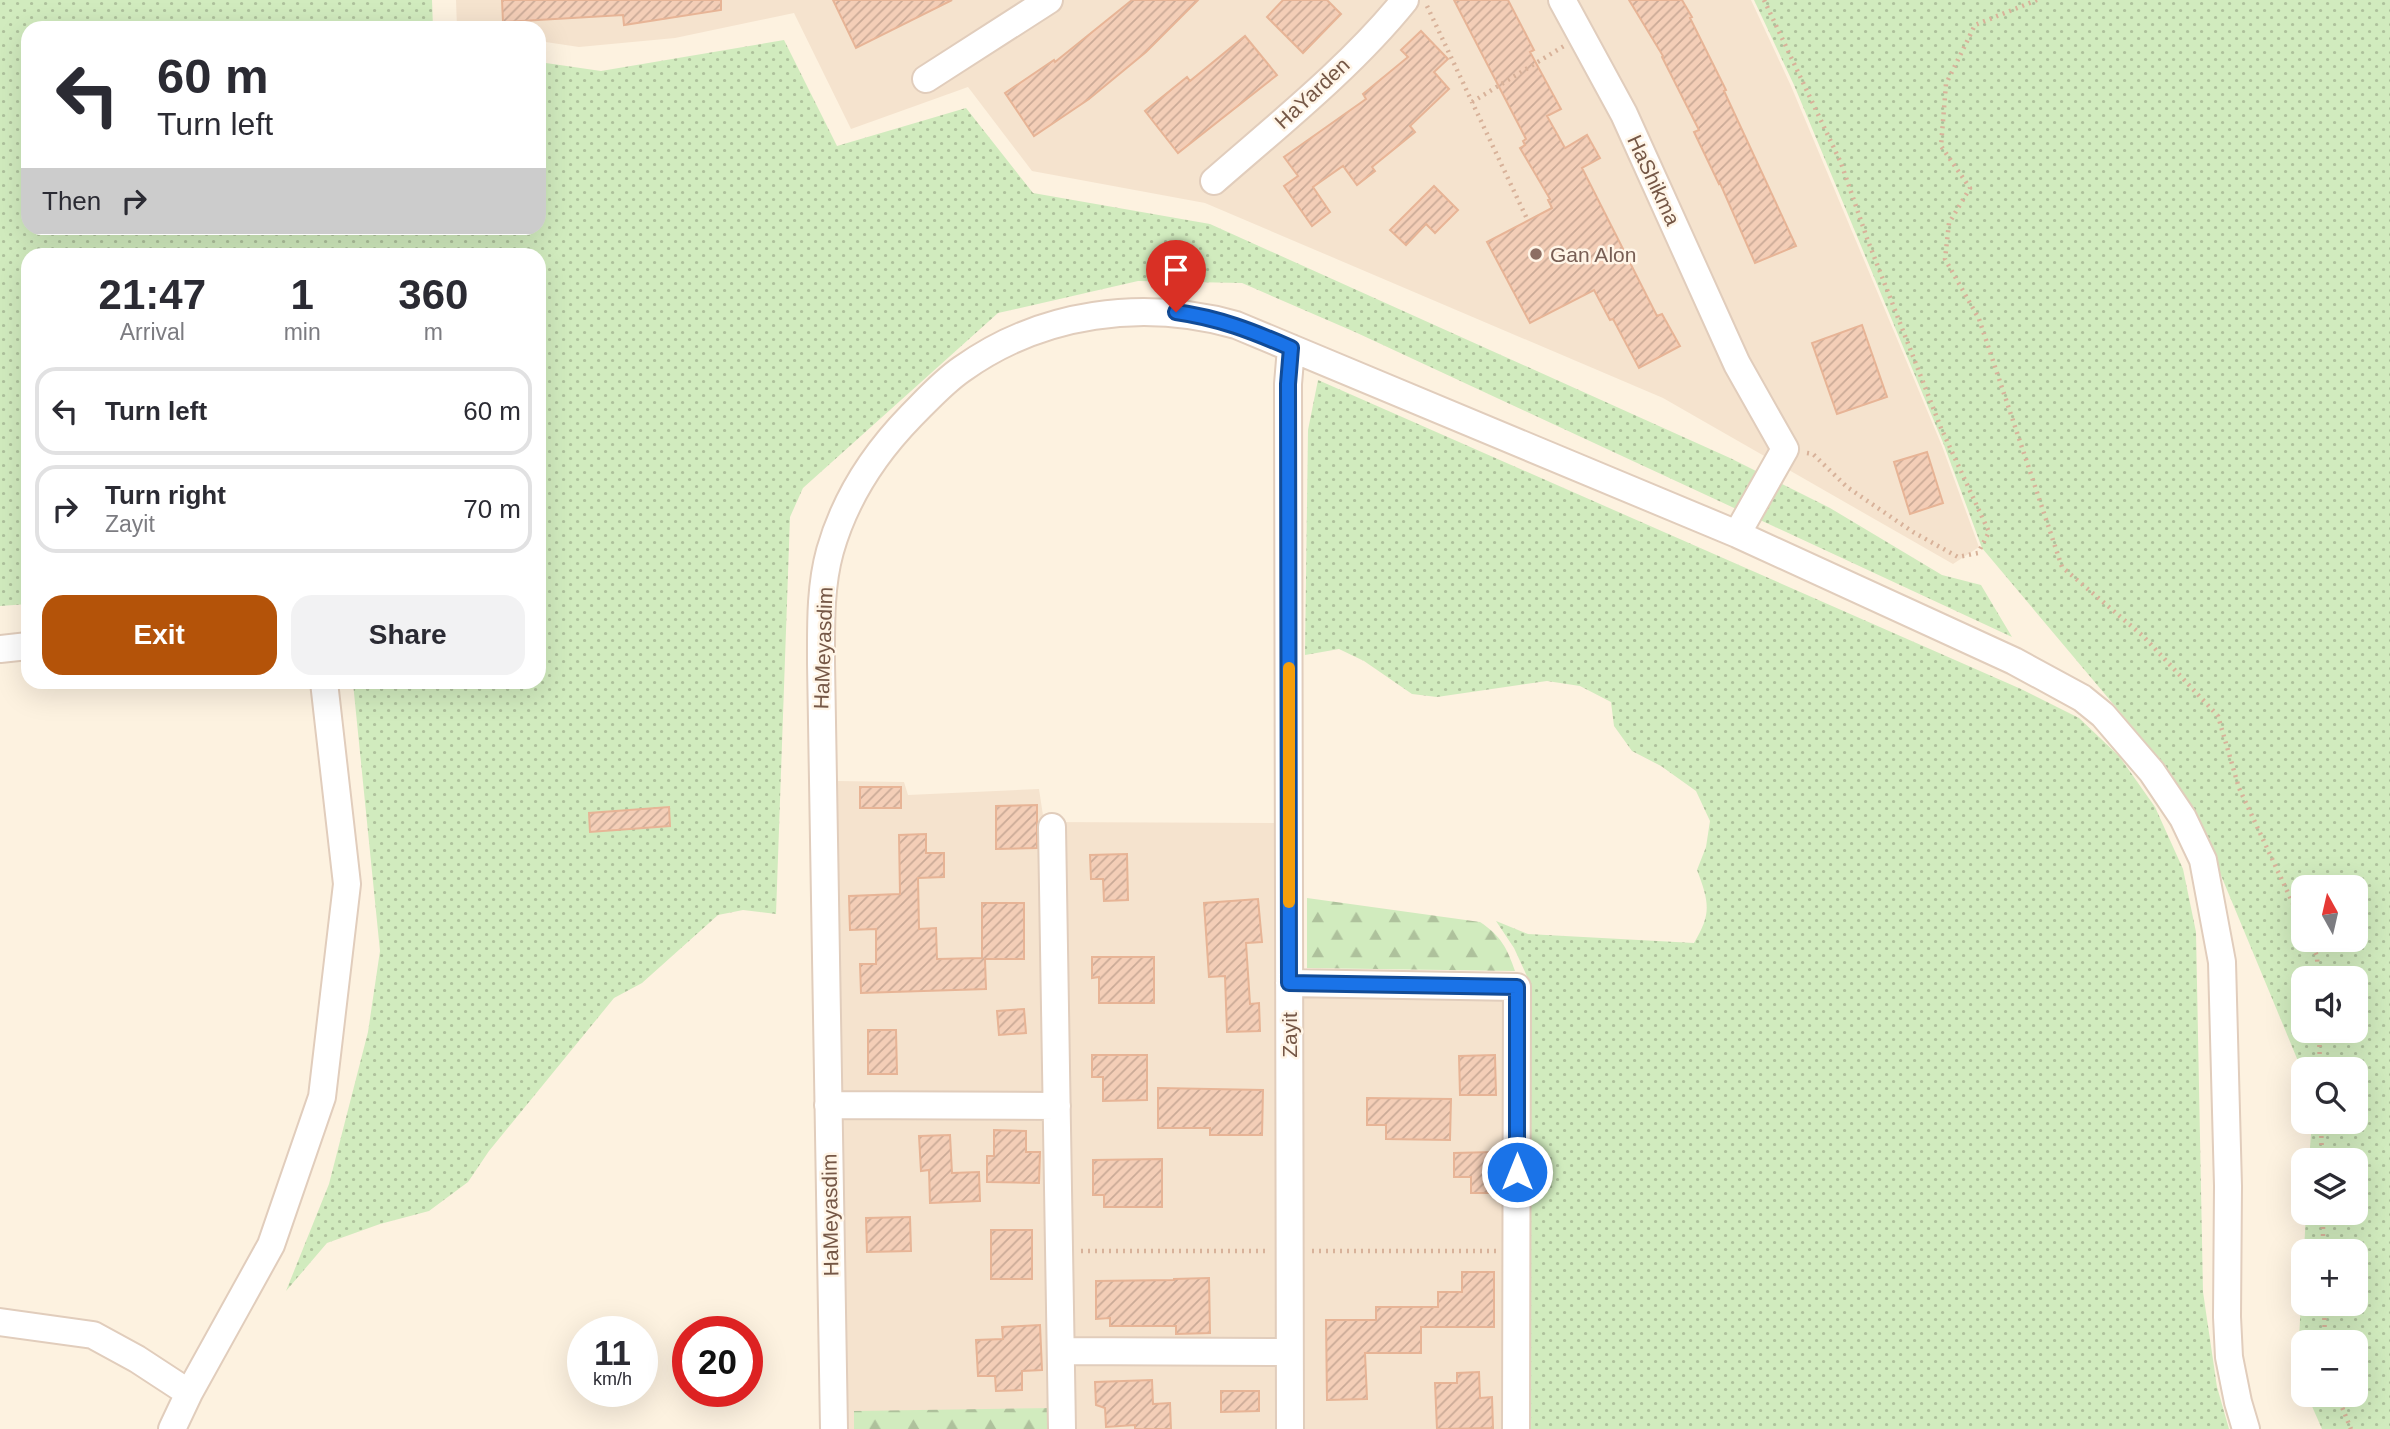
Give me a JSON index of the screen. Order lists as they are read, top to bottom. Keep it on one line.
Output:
{"streets":{"street":["HaYarden","HaShikma","HaMeyasdim","Zayit"]},"crossings":[["HaMeyasdim","Zayit"]],"places":["Gan Alon"],"north":"top","page":{"turn":["60 m","Turn left"],"then":"Then","eta":["21:47","Arrival","1","min","360","m"],"list":[{"name":"Turn left","value":"60 m"},{"name":"Turn right","note":"Zayit","value":"70 m"}],"buttons":["Exit","Share"],"map_buttons":["+","−"],"speed":"11 km/h","limit":"20"}}
